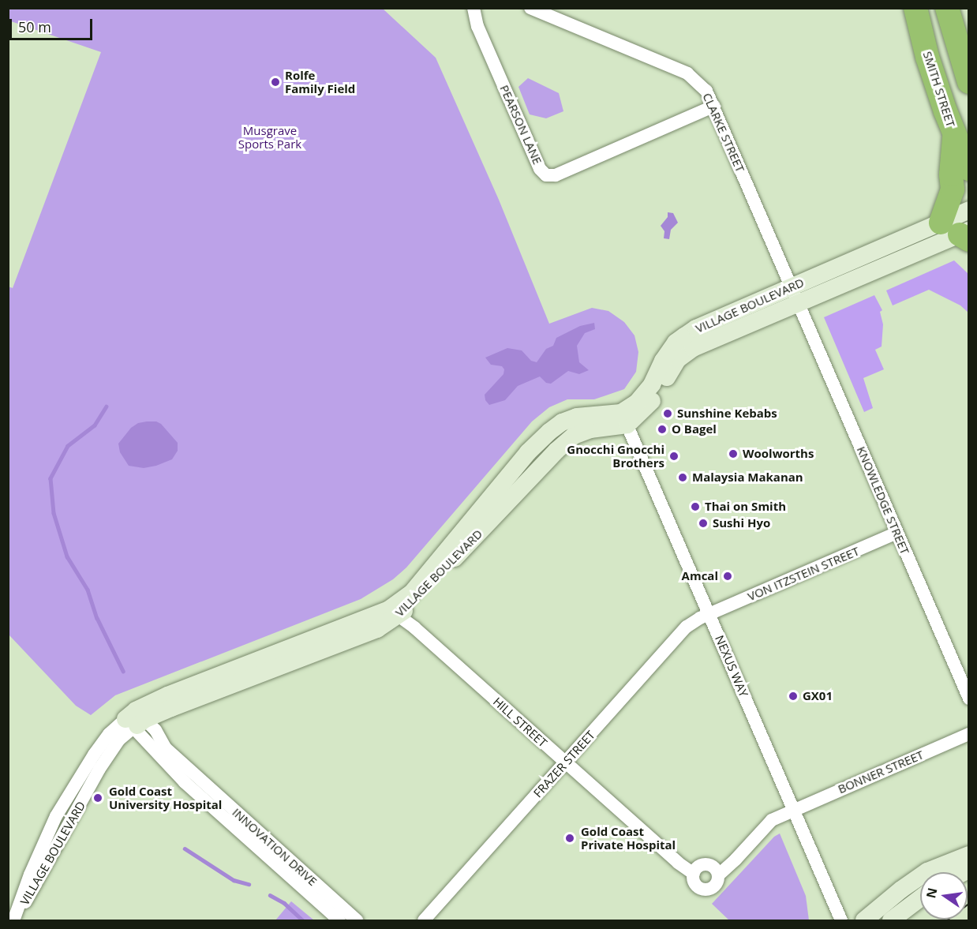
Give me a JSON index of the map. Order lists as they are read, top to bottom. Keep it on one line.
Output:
{"streets":{"highway":["SMITH STREET"],"street":["PEARSON LANE","CLARKE STREET","VILLAGE BOULEVARD","KNOWLEDGE STREET","VON ITZSTEIN STREET","NEXUS WAY","HILL STREET","FRAZER STREET","BONNER STREET","INNOVATION DRIVE"]},"crossings":[["PEARSON LANE","CLARKE STREET"],["CLARKE STREET","VILLAGE BOULEVARD"],["CLARKE STREET","KNOWLEDGE STREET"],["VILLAGE BOULEVARD","KNOWLEDGE STREET"],["VILLAGE BOULEVARD","NEXUS WAY"],["VILLAGE BOULEVARD","HILL STREET"],["VILLAGE BOULEVARD","INNOVATION DRIVE"],["KNOWLEDGE STREET","VON ITZSTEIN STREET"],["VON ITZSTEIN STREET","NEXUS WAY"],["VON ITZSTEIN STREET","FRAZER STREET"],["NEXUS WAY","FRAZER STREET"],["NEXUS WAY","BONNER STREET"],["HILL STREET","FRAZER STREET"]],"parks":["Musgrave Sports Park"],"places":["Rolfe Family Field","Sunshine Kebabs","O Bagel","Woolworths","Gnocchi Gnocchi Brothers","Malaysia Makanan","Thai on Smith","Sushi Hyo","Amcal","GX01","Gold Coast University Hospital","Gold Coast Private Hospital"],"scale_bar":"50 m","north":"left"}
